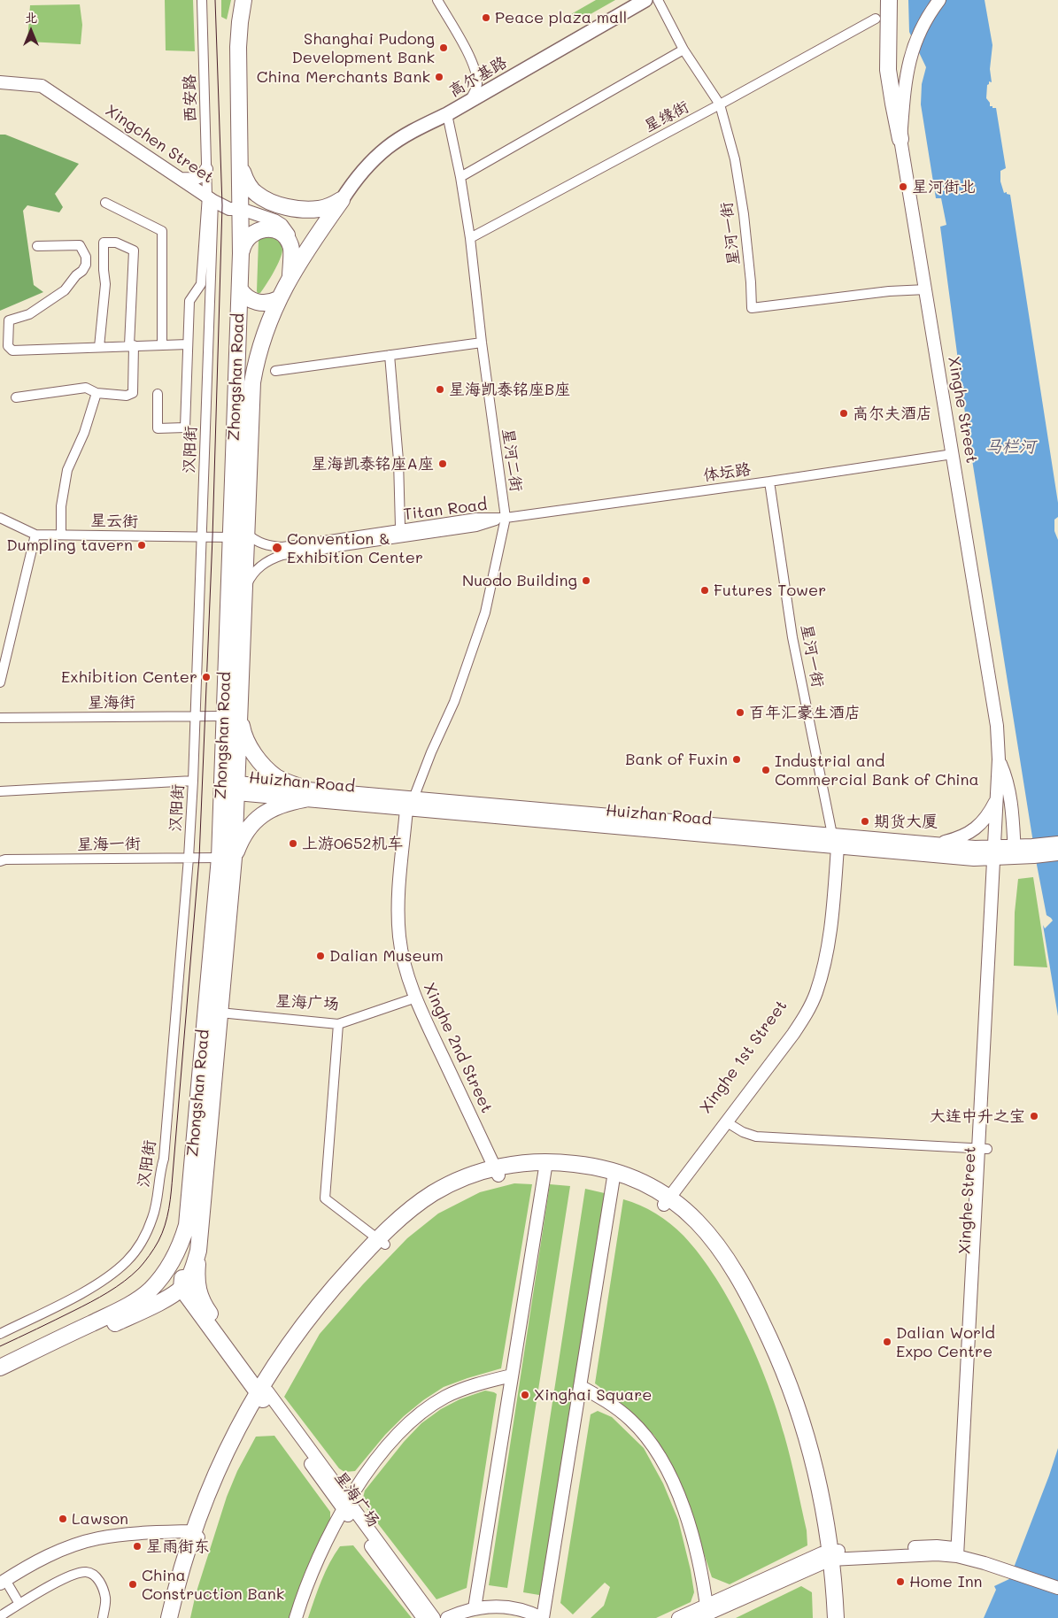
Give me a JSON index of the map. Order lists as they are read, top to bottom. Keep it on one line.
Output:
{"streets":{"highway":["Zhongshan Road"],"main road":["高尔基路"],"street":["西安路","星缘街","Xingchen Street","星河一街","Xinghe Street","汉阳街","星河二街","体坛路","Titan Road","星云街","星海街","Huizhan Road","星海一街","星海广场","Xinghe 2nd Street","Xinghe 1st Street"]},"crossings":[["高尔基路","Zhongshan Road"],["高尔基路","星河二街"],["西安路","Xingchen Street"],["西安路","汉阳街"],["星缘街","星河一街"],["星缘街","星河二街"],["Xingchen Street","Zhongshan Road"],["Xingchen Street","汉阳街"],["星河一街","Xinghe Street"],["星河一街","体坛路"],["星河一街","Huizhan Road"],["星河一街","Xinghe 1st Street"],["Zhongshan Road","Titan Road"],["Zhongshan Road","星云街"],["Zhongshan Road","星海街"],["Zhongshan Road","Huizhan Road"],["Zhongshan Road","星海一街"],["Zhongshan Road","星海广场"],["Xinghe Street","体坛路"],["Xinghe Street","Huizhan Road"],["汉阳街","星云街"],["汉阳街","星海街"],["汉阳街","星海一街"],["星河二街","体坛路"],["星河二街","Titan Road"],["星河二街","Huizhan Road"],["星河二街","Xinghe 2nd Street"],["体坛路","Titan Road"],["Huizhan Road","Xinghe 2nd Street"],["Huizhan Road","Xinghe 1st Street"],["星海广场","Xinghe 2nd Street"]],"water":["马栏河"],"places":["Peace plaza mall","Shanghai Pudong Development Bank","China Merchants Bank","星河街北","星海凯泰铭座B座","高尔夫酒店","星海凯泰铭座A座","Dumpling tavern","Convention & Exhibition Center","Nuodo Building","Futures Tower","Exhibition Center","百年汇豪生酒店","Bank of Fuxin","Industrial and Commercial Bank of China","期货大厦","上游0652机车","Dalian Museum","大连中升之宝","Dalian World Expo Centre","Xinghai Square","Lawson","星雨街东","Home Inn","China Construction Bank"],"north":"top"}
